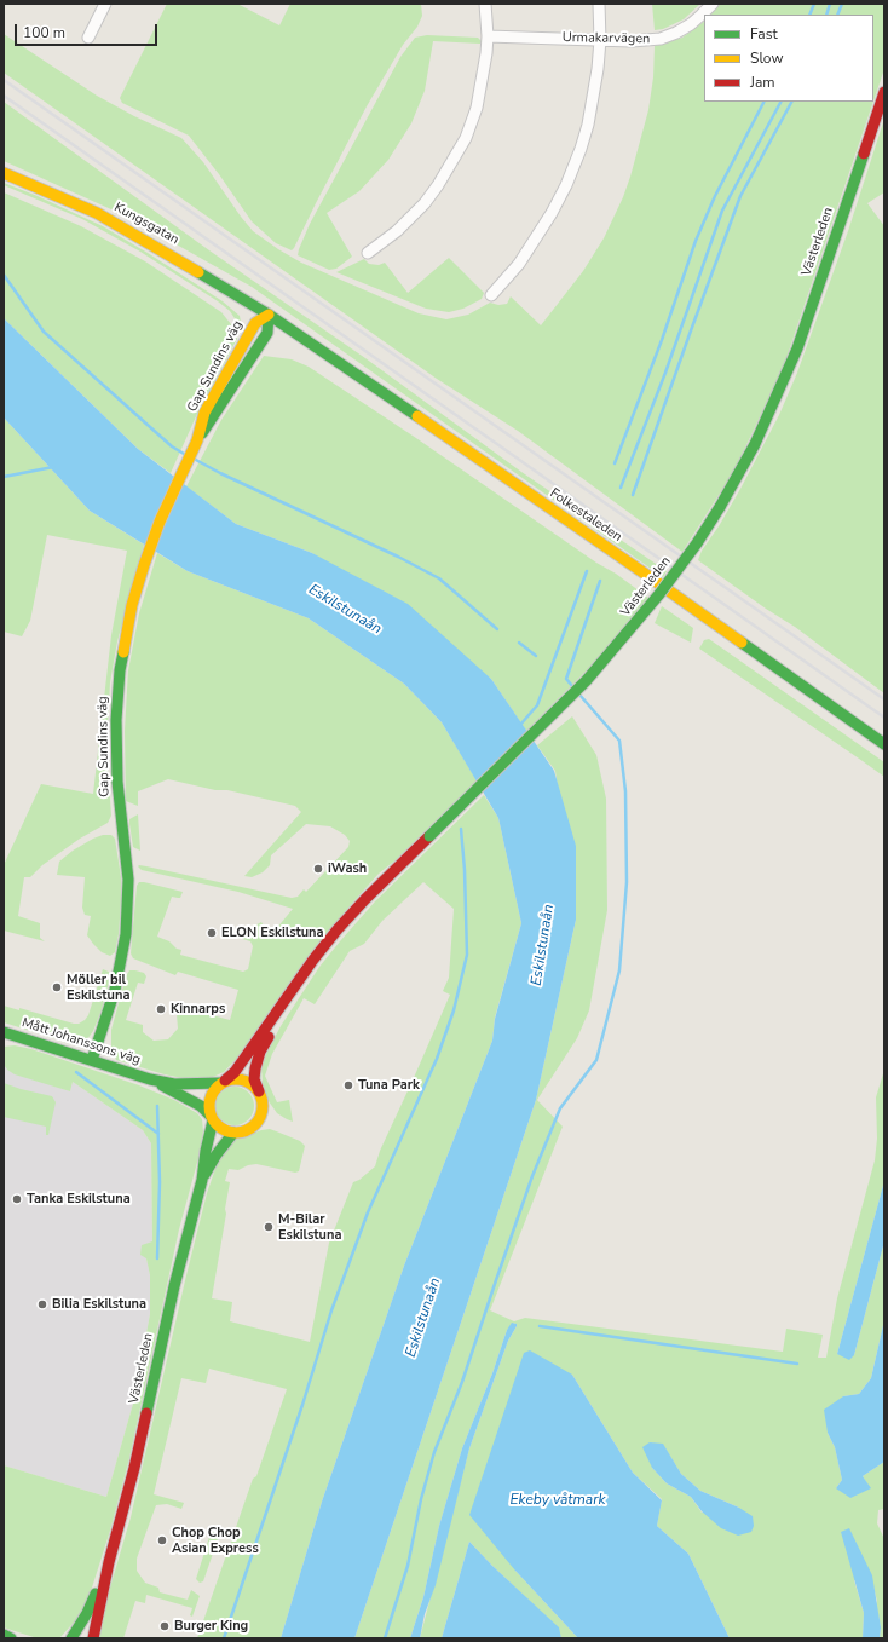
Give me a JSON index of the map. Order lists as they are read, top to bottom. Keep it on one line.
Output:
{"streets":{"main road":["Kungsgatan","Västerleden","Gap Sundins väg","Folkestaleden","Mått Johanssons väg"],"street":["Urmakarvägen"]},"crossings":[["Kungsgatan","Gap Sundins väg"],["Kungsgatan","Folkestaleden"],["Västerleden","Mått Johanssons väg"],["Gap Sundins väg","Folkestaleden"],["Gap Sundins väg","Mått Johanssons väg"]],"water":["Eskilstunaån","Ekeby våtmark"],"places":["iWash","ELON Eskilstuna","Möller bil Eskilstuna","Kinnarps","Tuna Park","Tanka Eskilstuna","M-Bilar Eskilstuna","Bilia Eskilstuna","Chop Chop Asian Express","Burger King"],"legend":["Fast","Slow","Jam"],"scale_bar":"100 m"}
